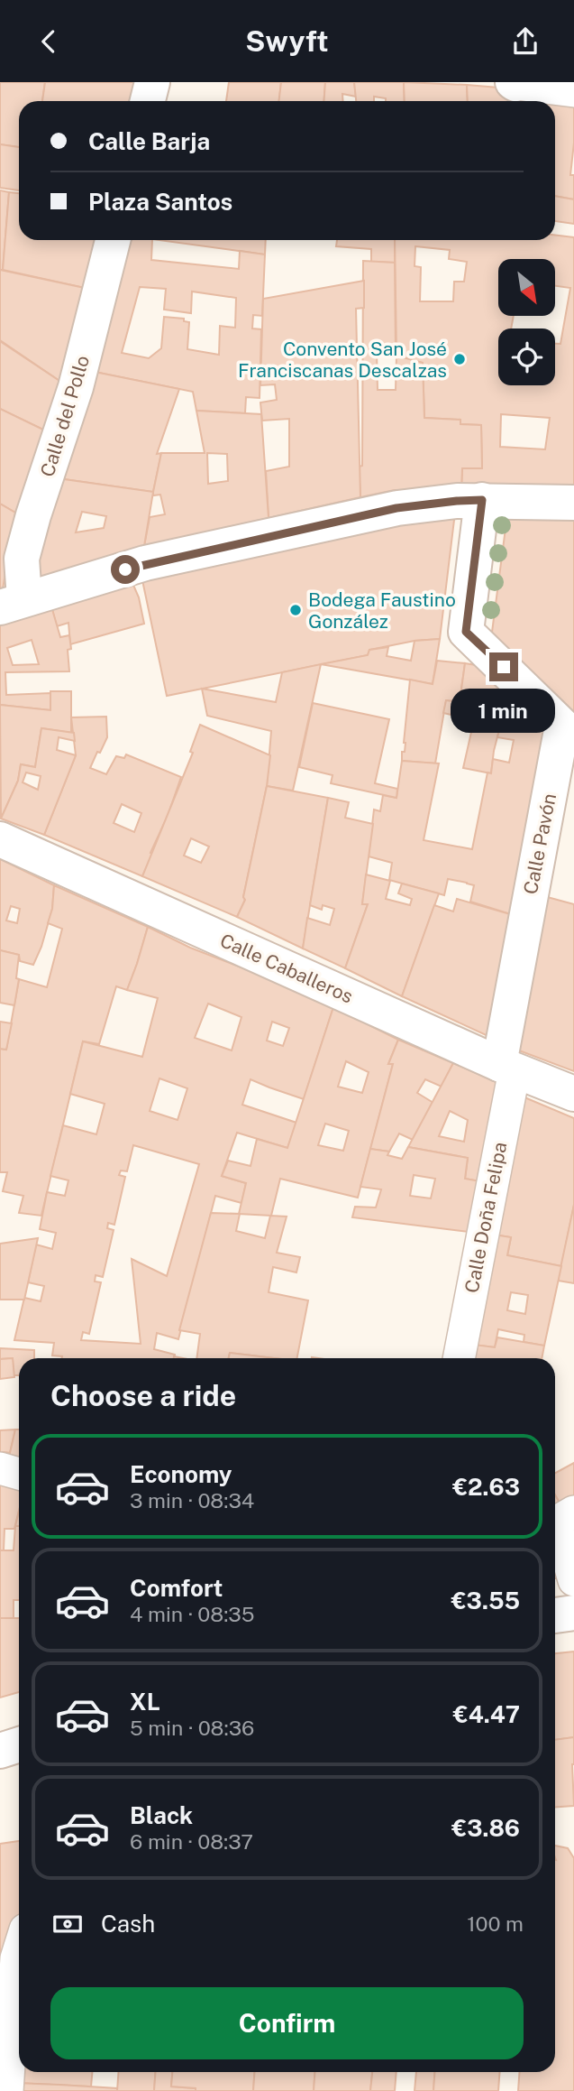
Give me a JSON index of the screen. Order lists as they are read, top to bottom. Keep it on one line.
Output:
{"streets":{"street":["Calle del Pollo","Calle Pavón","Calle Caballeros","Calle Doña Felipa"]},"crossings":[["Calle Pavón","Calle Caballeros"],["Calle Pavón","Calle Doña Felipa"],["Calle Caballeros","Calle Doña Felipa"]],"places":["Convento San José Franciscanas Descalzas","Bodega Faustino González"],"north":"bottom right","page":{"header":"Swyft","banner":["Calle Barja","Plaza Santos"],"bubble":"1 min","heading":"Choose a ride","list":[{"name":"Economy","note":"3 min · 08:34","value":"€2.63"},{"name":"Comfort","note":"4 min · 08:35","value":"€3.55"},{"name":"XL","note":"5 min · 08:36","value":"€4.47"},{"name":"Black","note":"6 min · 08:37","value":"€3.86"}],"pay":["Cash","100 m"],"buttons":"Confirm"}}
